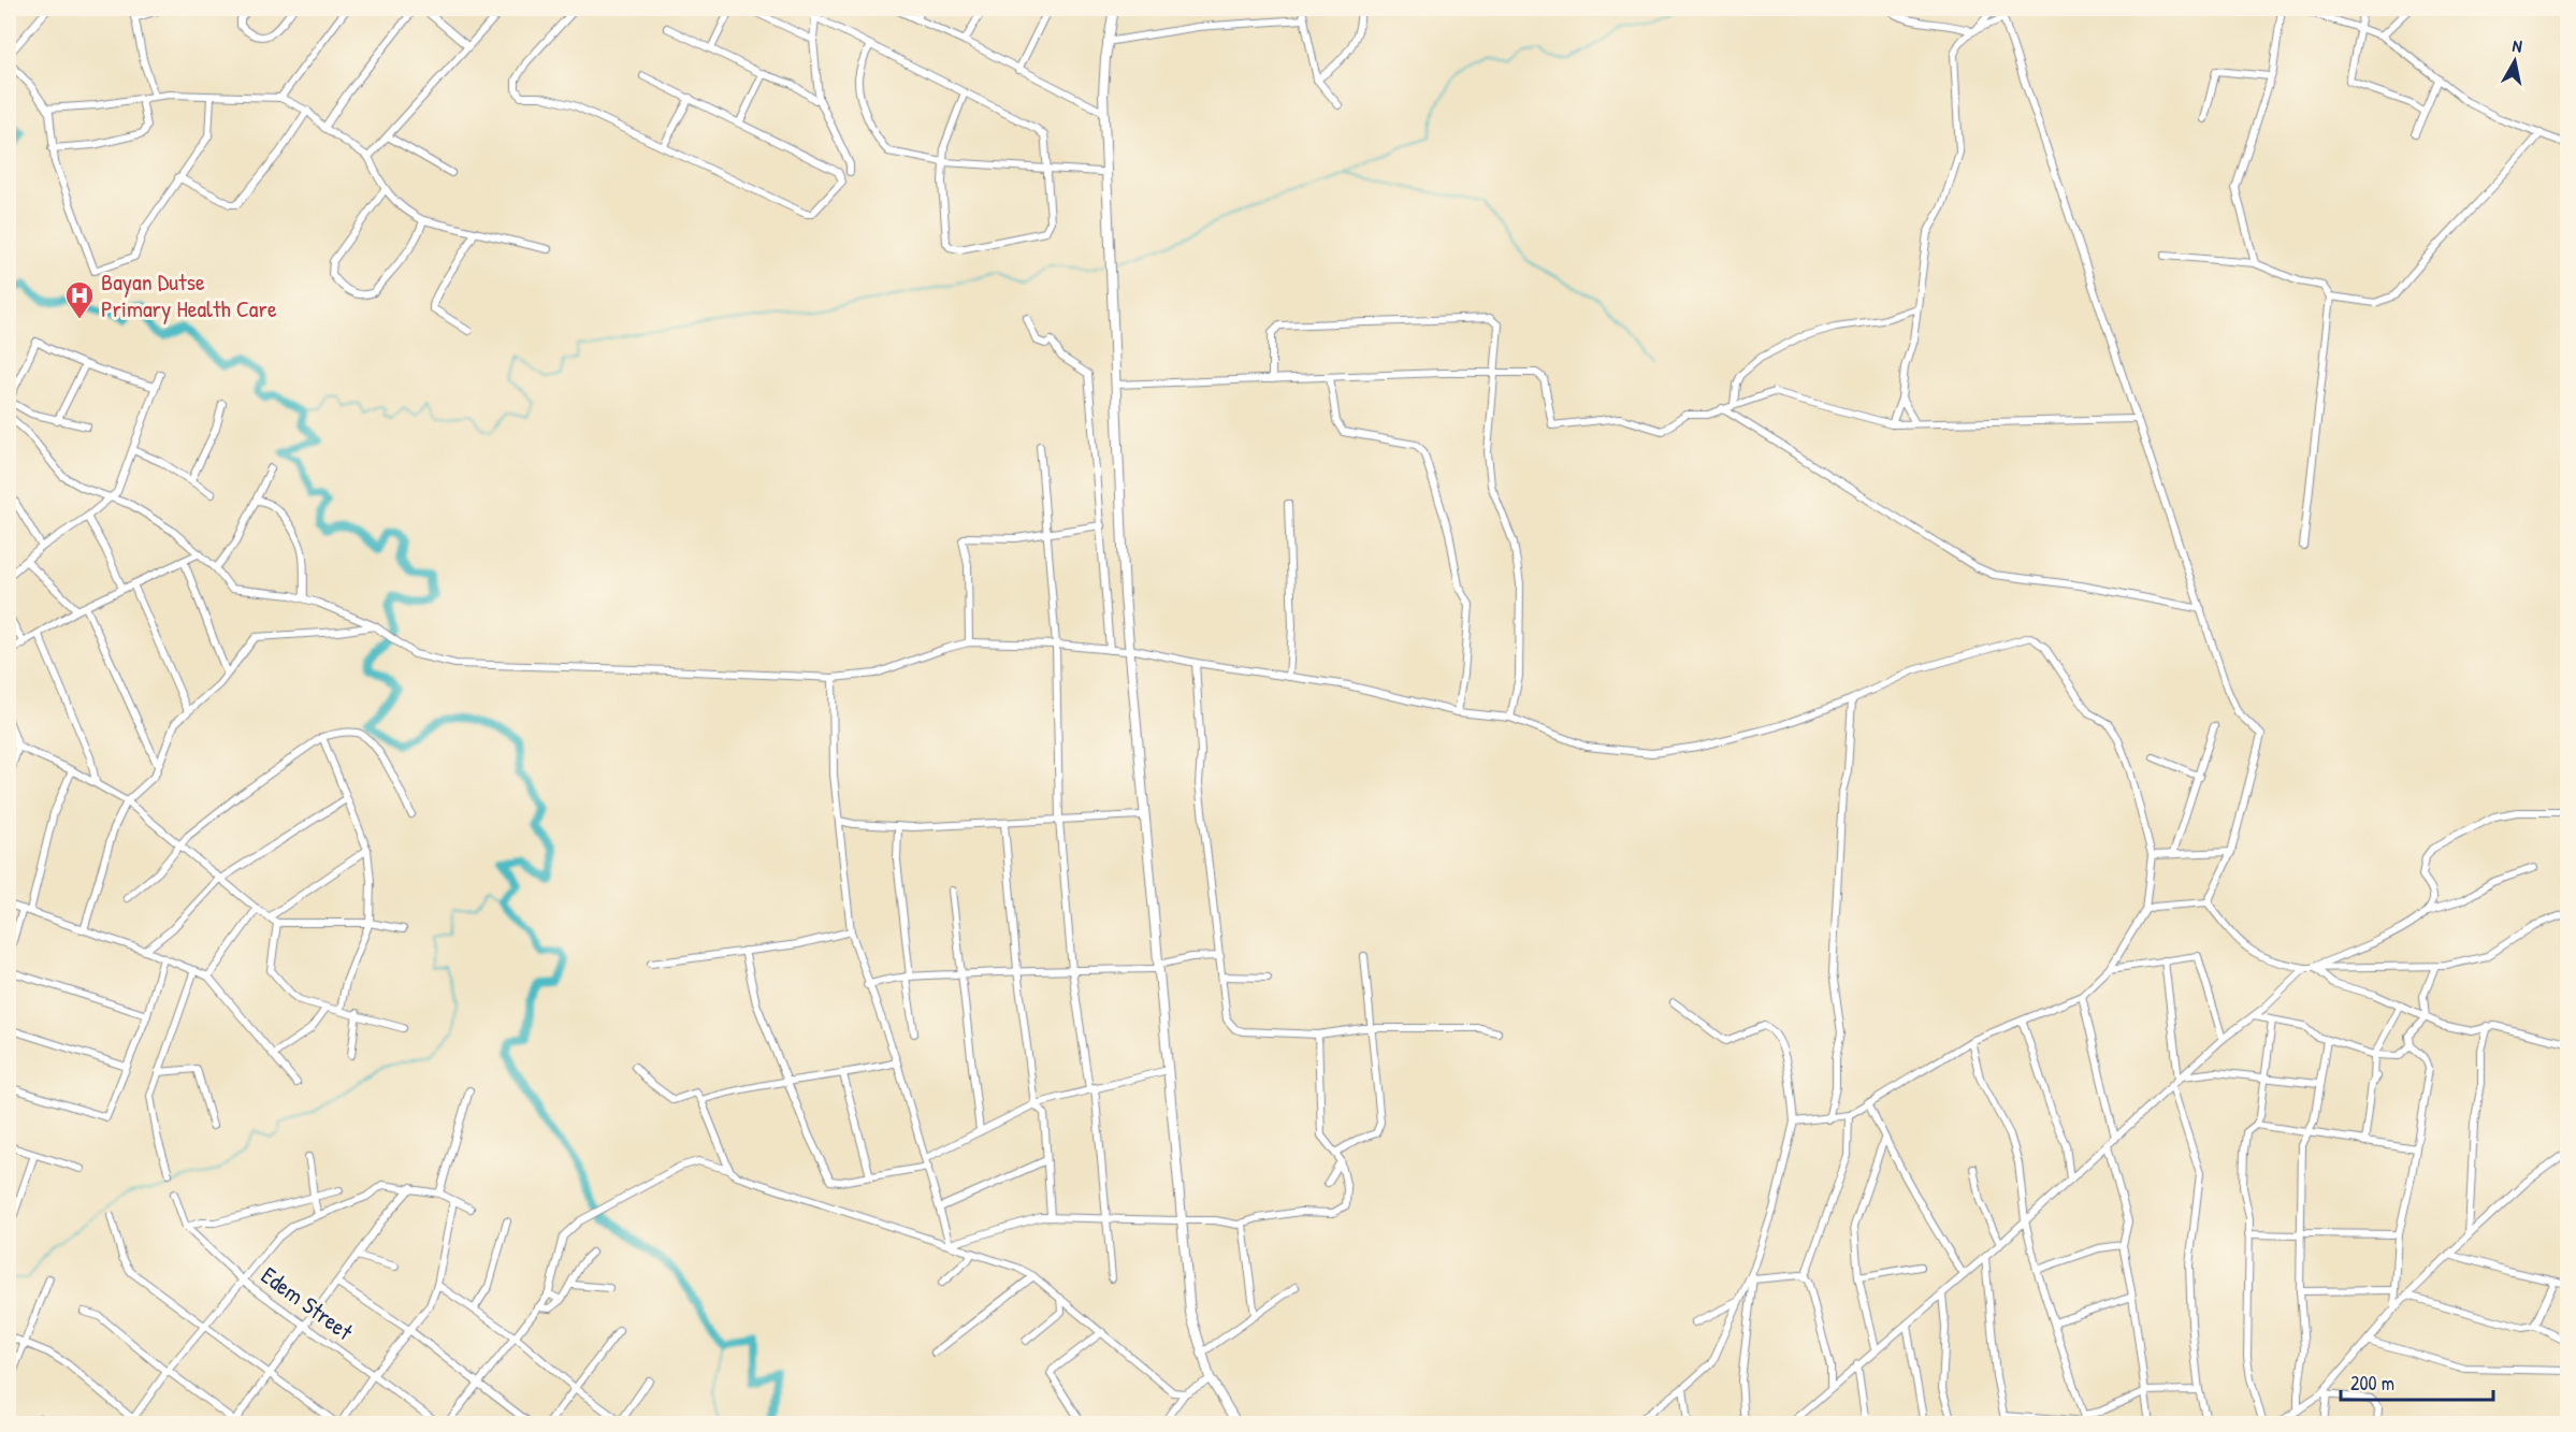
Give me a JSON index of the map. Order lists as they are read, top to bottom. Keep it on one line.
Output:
{"streets":{"street":["Edem Street"]},"places":{"hospital":["Bayan Dutse Primary Health Care"]},"scale_bar":"200 m","north":"top"}
